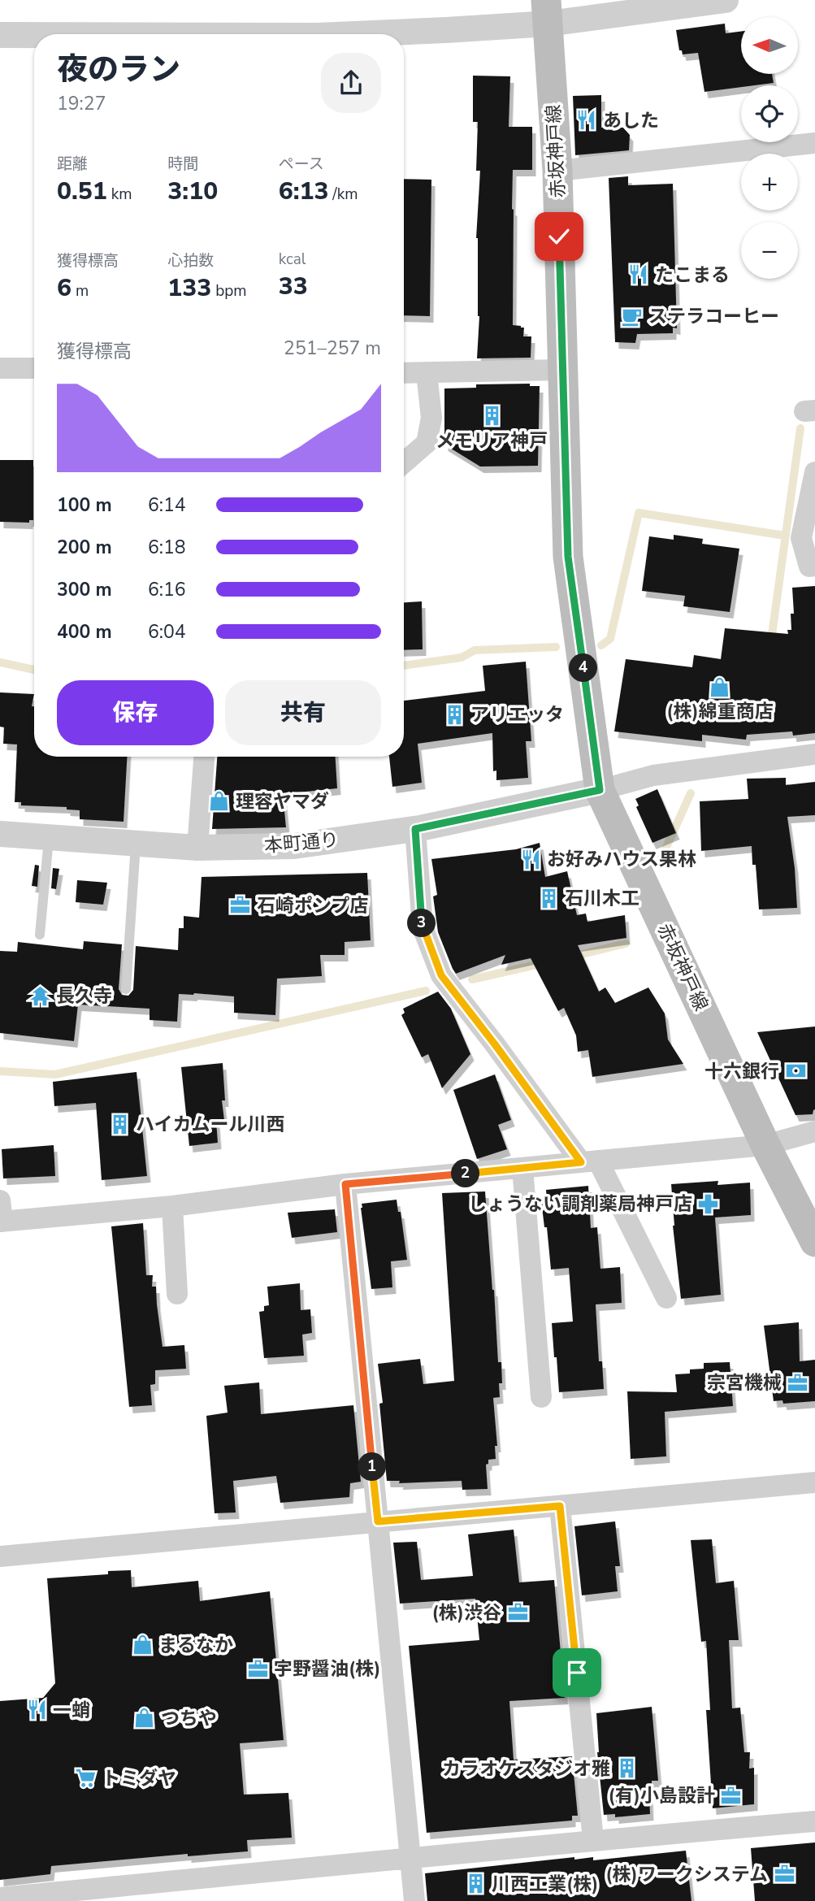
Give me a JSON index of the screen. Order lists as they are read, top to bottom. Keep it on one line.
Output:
{"streets":{"main road":["赤坂神戸線"],"street":["本町通り"]},"crossings":[["赤坂神戸線","本町通り"]],"places":{"restaurant":["あした","たこまる","お好みハウス果林","一蛸"],"cafe":["ステラコーヒー"],"building":["メモリア神戸","アリエッタ","石川木工","ハイカムール川西","カラオケスタジオ雅","川西工業(株)"],"shop":["(株)綿重商店","理容ヤマダ","まるなか","つちや"],"office":["石崎ポンプ店","宗宮機械","(株)渋谷","宇野醤油(株)","(有)小島設計","(株)ワークシステム"],"temple":["長久寺"],"bank":["十六銀行"],"pharmacy":["しょうない調剤薬局神戸店"],"supermarket":["トミダヤ"]},"north":"left","page":{"map_buttons":["+","−"],"heading":["夜のラン","19:27"],"stats":[["距離","0.51 km"],["時間","3:10"],["ペース","6:13 /km"],["獲得標高","6 m"],["心拍数","133 bpm"],["kcal","33"]],"chart":["獲得標高","251–257 m"],"list":[{"name":"100 m","note":"6:14"},{"name":"200 m","note":"6:18"},{"name":"300 m","note":"6:16"},{"name":"400 m","note":"6:04"}],"pins":["4","3","2","1"],"buttons":["保存","共有"]}}
